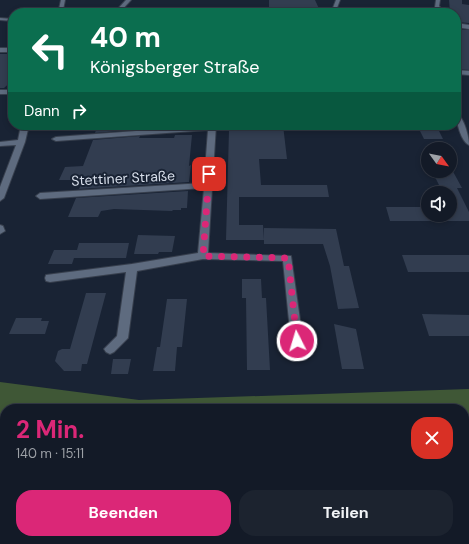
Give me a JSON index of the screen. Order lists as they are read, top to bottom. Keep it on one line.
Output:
{"streets":{"street":["Stettiner Straße"]},"north":"bottom right","page":{"turn":["40 m","Königsberger Straße"],"then":"Dann","heading":["2 Min.","140 m · 15:11"],"buttons":["Beenden","Teilen"]}}
